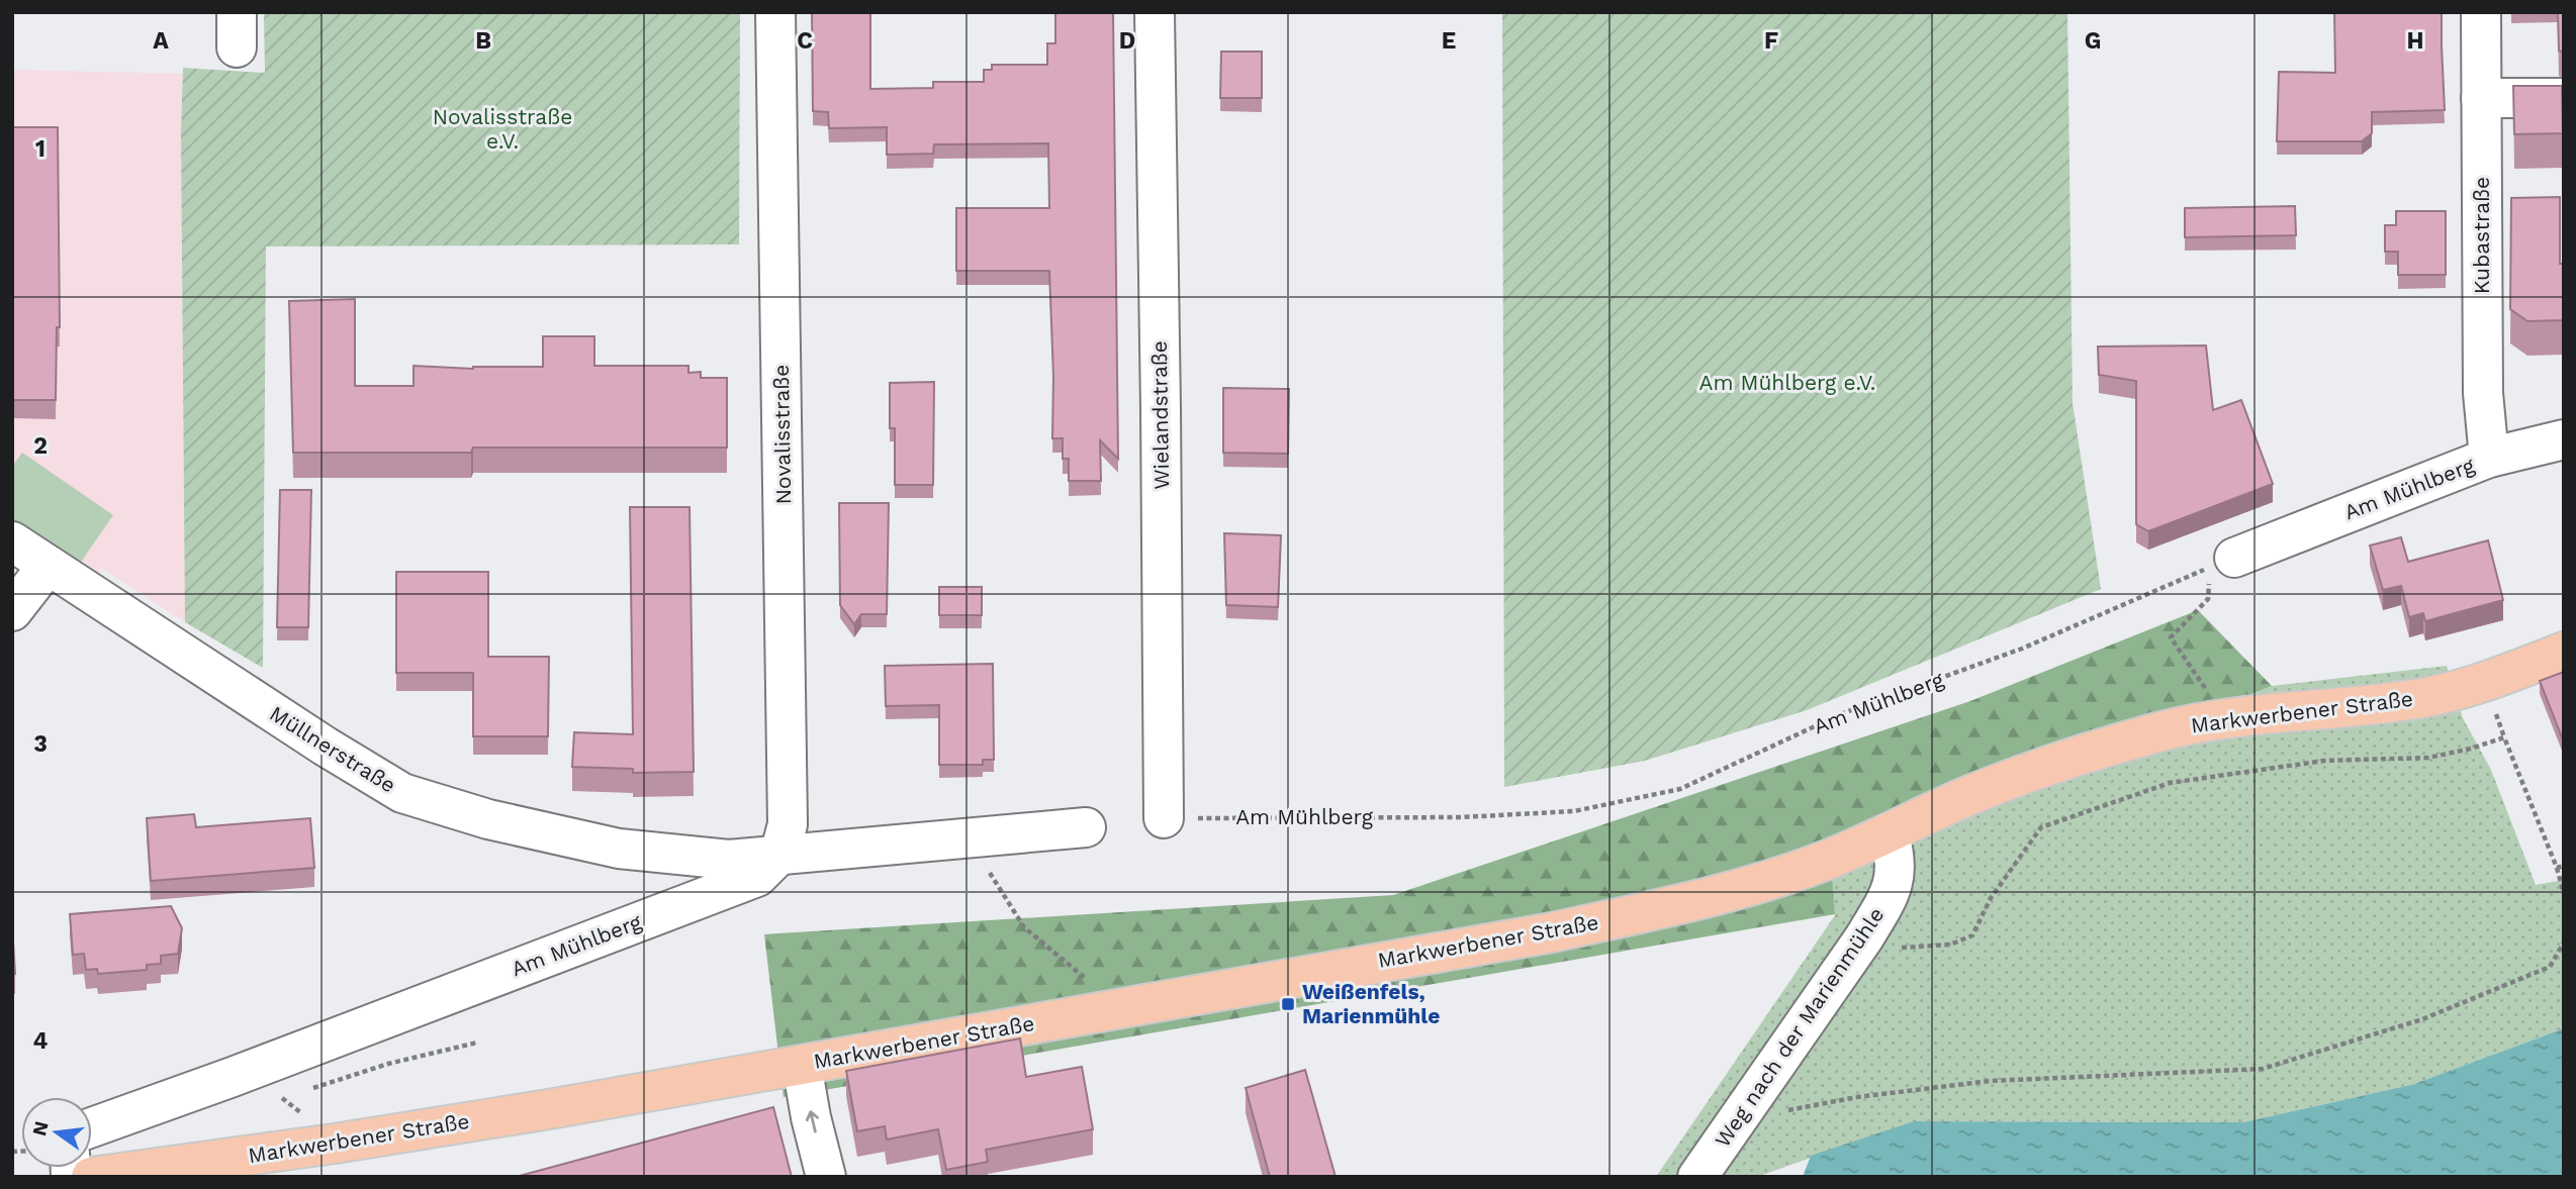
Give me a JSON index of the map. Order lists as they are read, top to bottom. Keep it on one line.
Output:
{"streets":{"main road":["Markwerbener Straße"],"street":["Kubastraße","Wielandstraße","Novalisstraße","Am Mühlberg","Müllnerstraße","Weg nach der Marienmühle"]},"crossings":[["Kubastraße","Am Mühlberg"],["Wielandstraße","Am Mühlberg"],["Novalisstraße","Am Mühlberg"],["Novalisstraße","Müllnerstraße"],["Am Mühlberg","Müllnerstraße"],["Markwerbener Straße","Weg nach der Marienmühle"]],"parks":["Novalisstraße e.V.","Am Mühlberg e.V."],"places":{"transit":["Weißenfels, Marienmühle"]},"north":"left","grid":{"columns":["A","B","C","D","E","F","G","H"],"rows":["1","2","3","4"]}}
